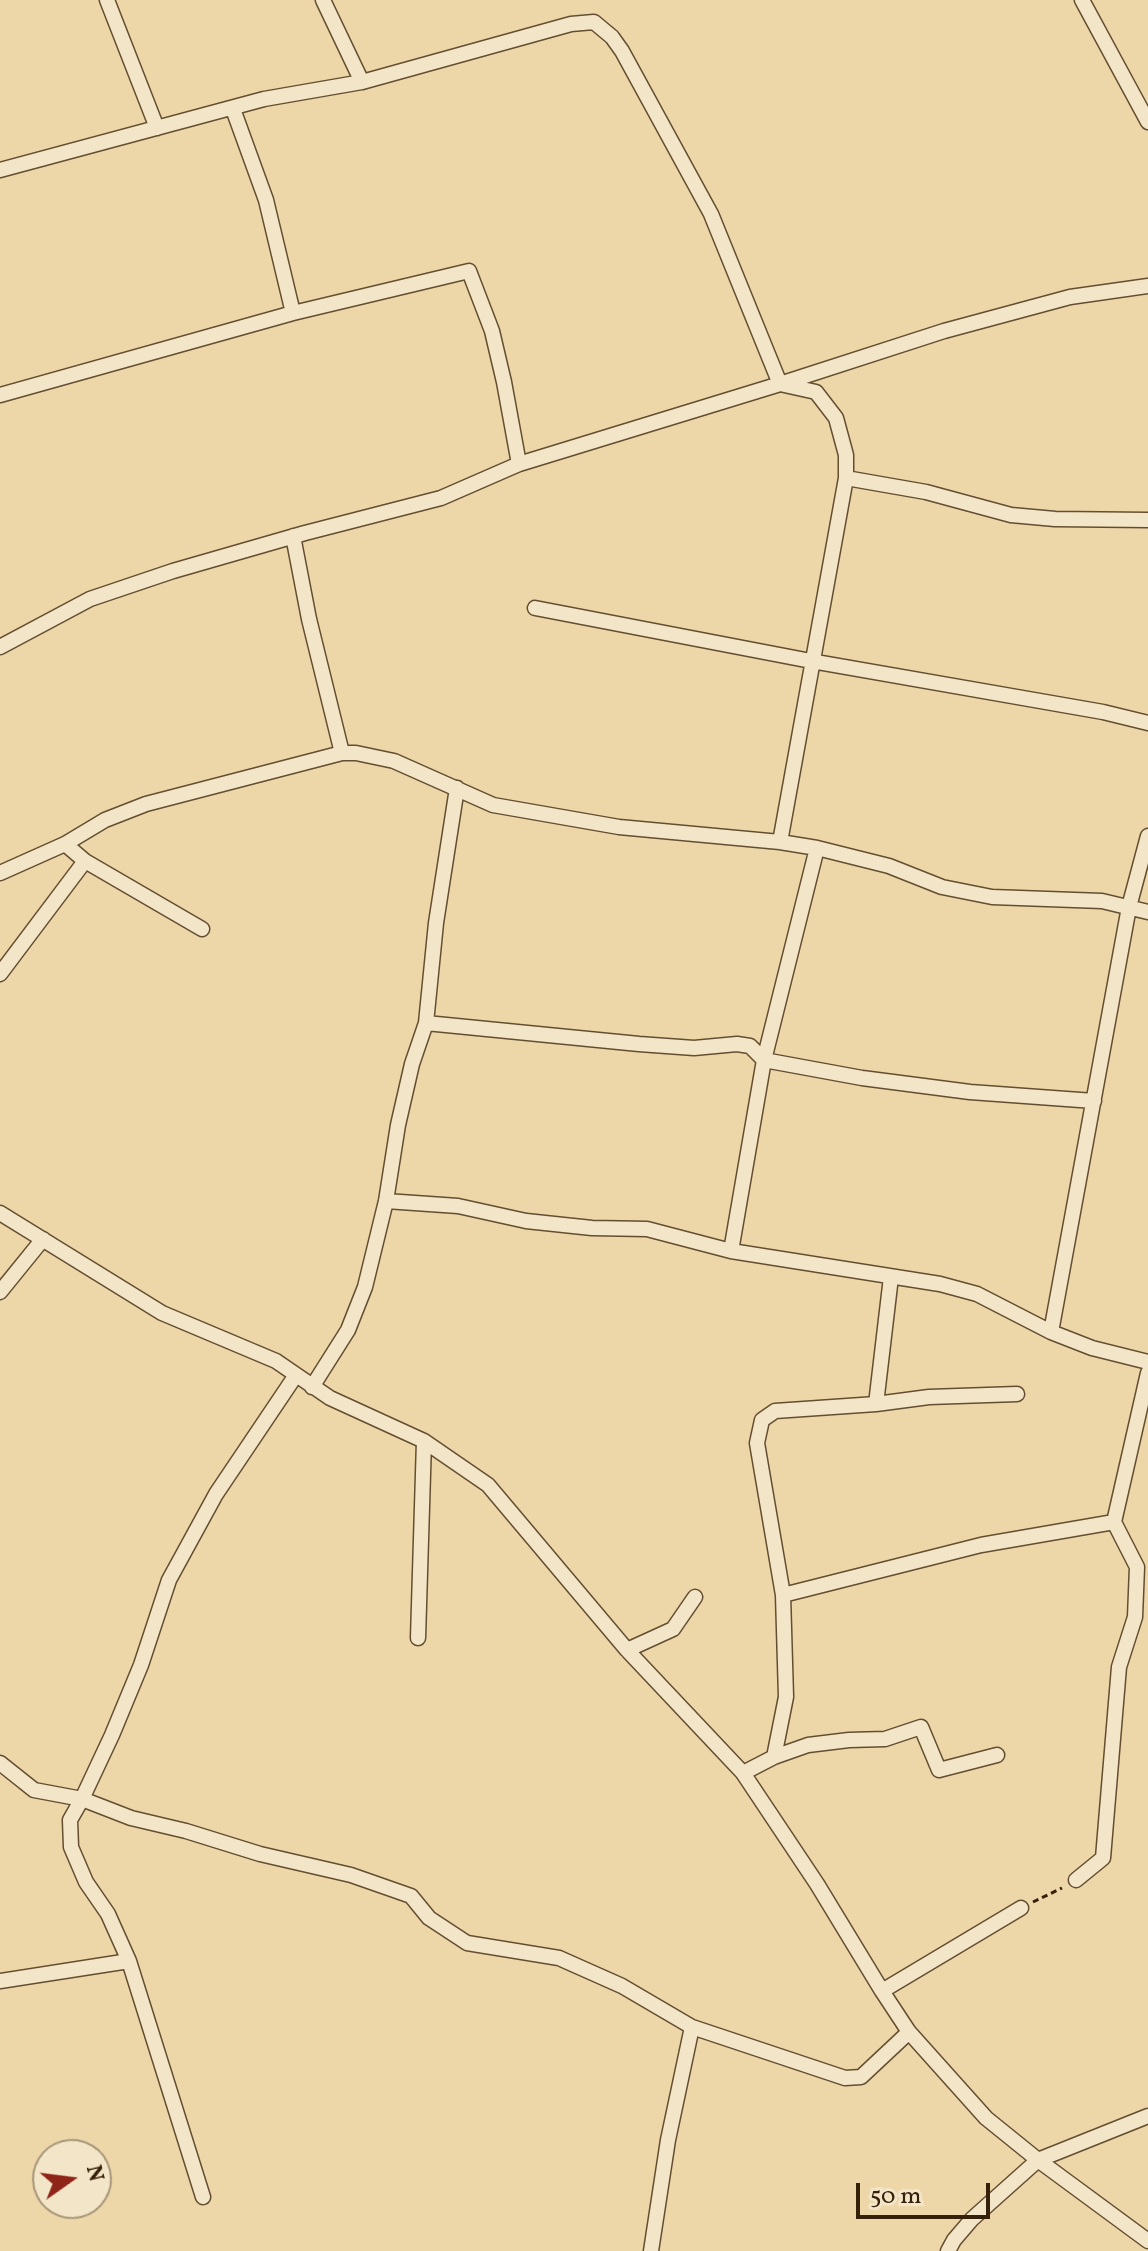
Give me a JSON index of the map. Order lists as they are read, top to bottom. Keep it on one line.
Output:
{"scale_bar":"50 m","north":"right"}
